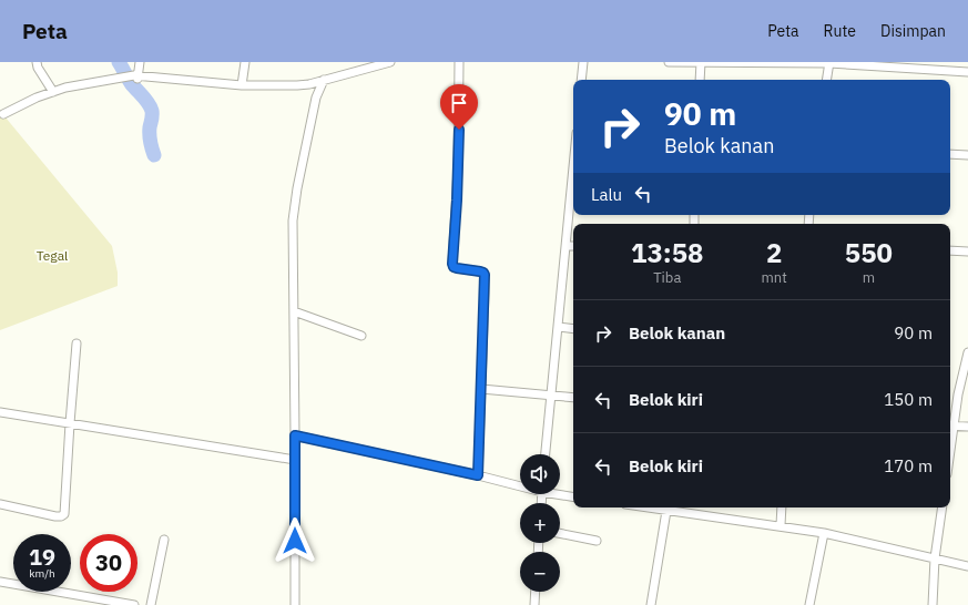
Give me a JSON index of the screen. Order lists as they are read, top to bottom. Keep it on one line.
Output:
{"parks":["Tegal"],"page":{"header":"Peta","nav":["Peta","Rute","Disimpan"],"turn":["90 m","Belok kanan"],"then":"Lalu","eta":["13:58","Tiba","2","mnt","550","m"],"list":[{"name":"Belok kanan","value":"90 m"},{"name":"Belok kiri","value":"150 m"},{"name":"Belok kiri","value":"170 m"}],"map_buttons":["+","−"],"speed":"19 km/h","limit":"30"}}
